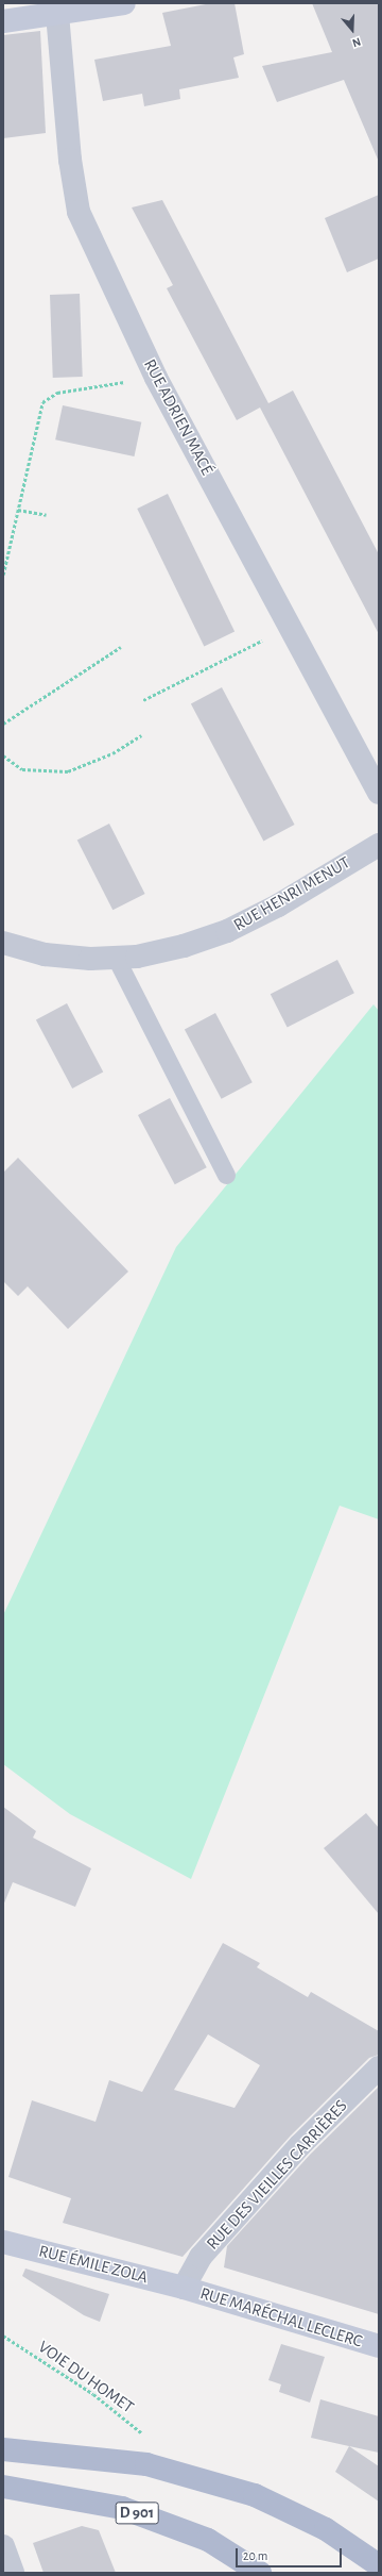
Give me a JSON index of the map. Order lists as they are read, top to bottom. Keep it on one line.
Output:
{"streets":{"main road":["RUE ÉMILE ZOLA","RUE MARÉCHAL LECLERC","D 901"],"street":["RUE ADRIEN MACÉ","RUE HENRI MENUT","RUE DES VIEILLES CARRIÈRES"],"path":["VOIE DU HOMET"]},"crossings":[["RUE DES VIEILLES CARRIÈRES","RUE ÉMILE ZOLA"],["RUE DES VIEILLES CARRIÈRES","RUE MARÉCHAL LECLERC"],["RUE ÉMILE ZOLA","RUE MARÉCHAL LECLERC"]],"scale_bar":"20 m","north":"bottom"}
